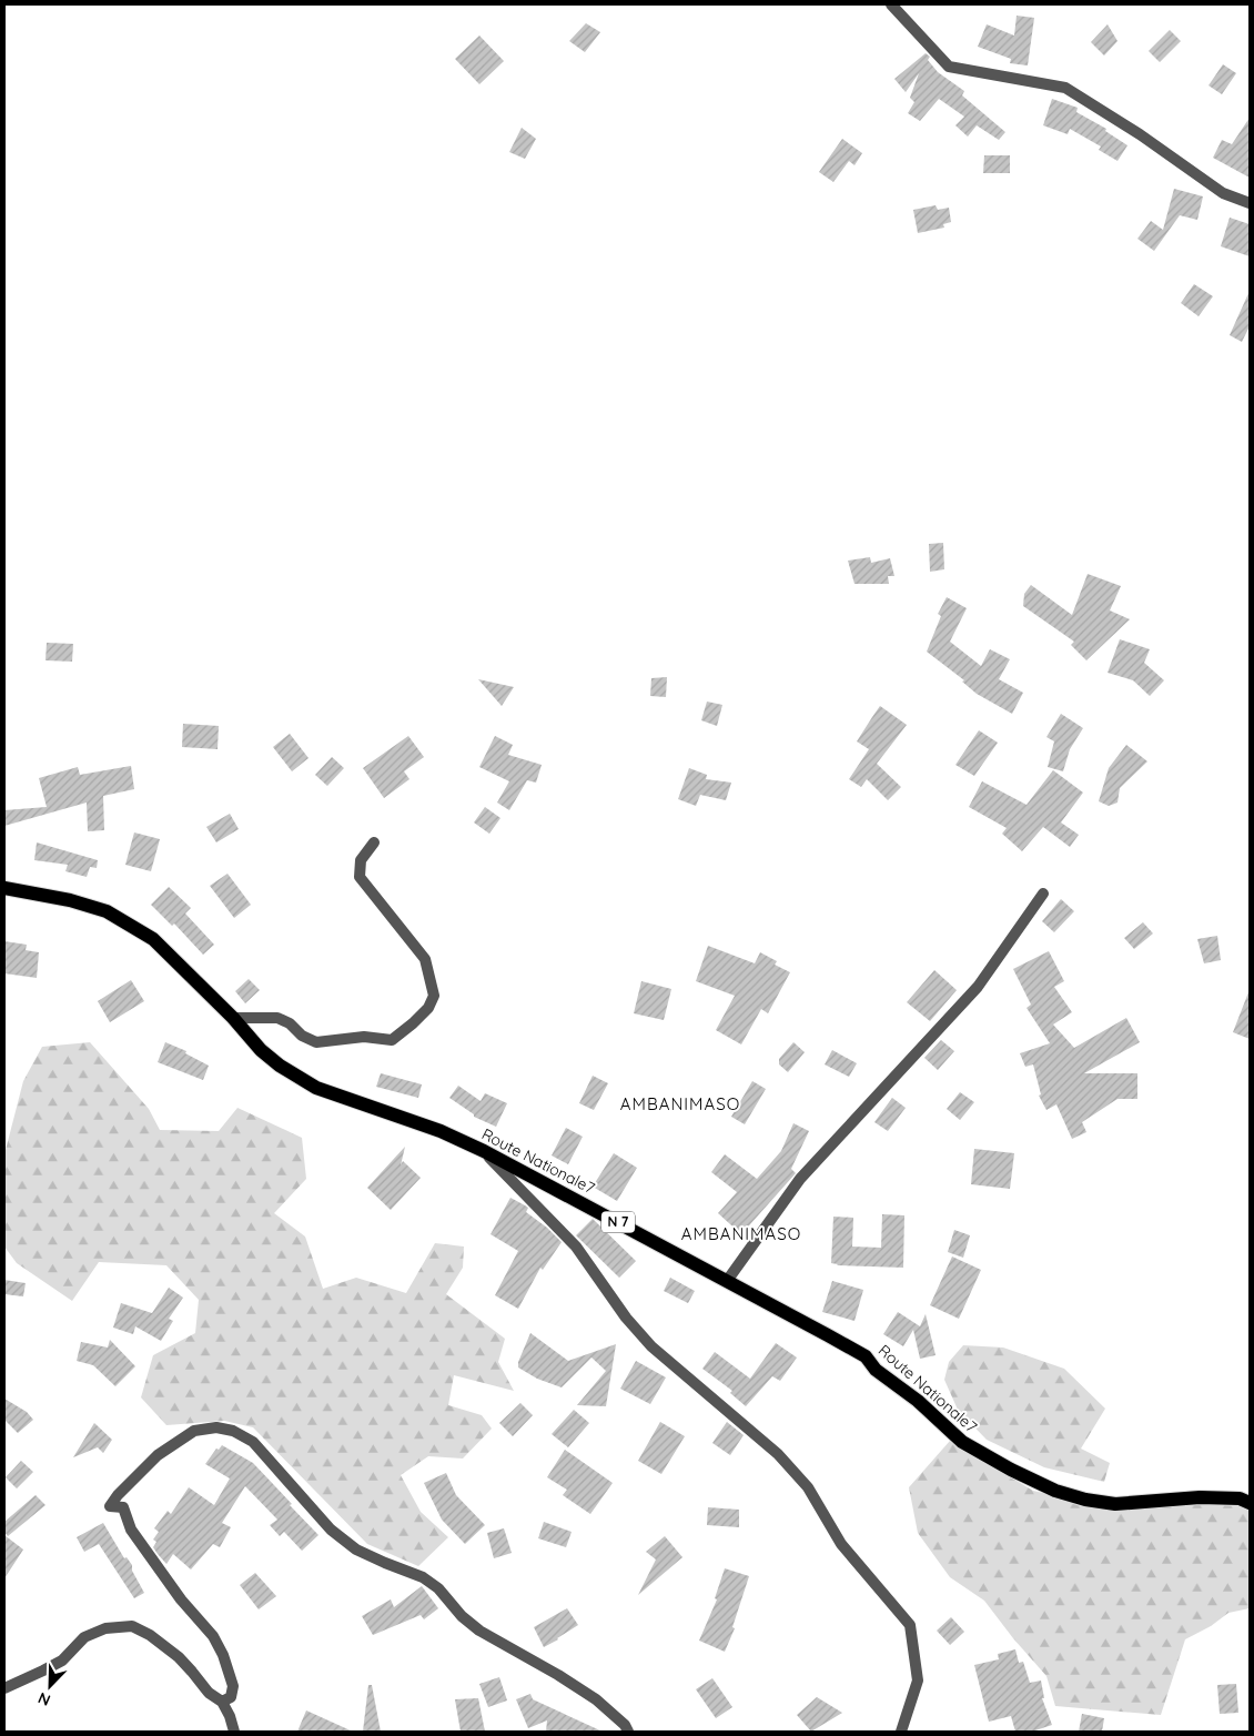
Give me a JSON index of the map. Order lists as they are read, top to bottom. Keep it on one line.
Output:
{"streets":{"main road":["Route Nationale7","N 7"]},"districts":["AMBANIMASO","AMBANIMASO"],"north":"bottom left"}
